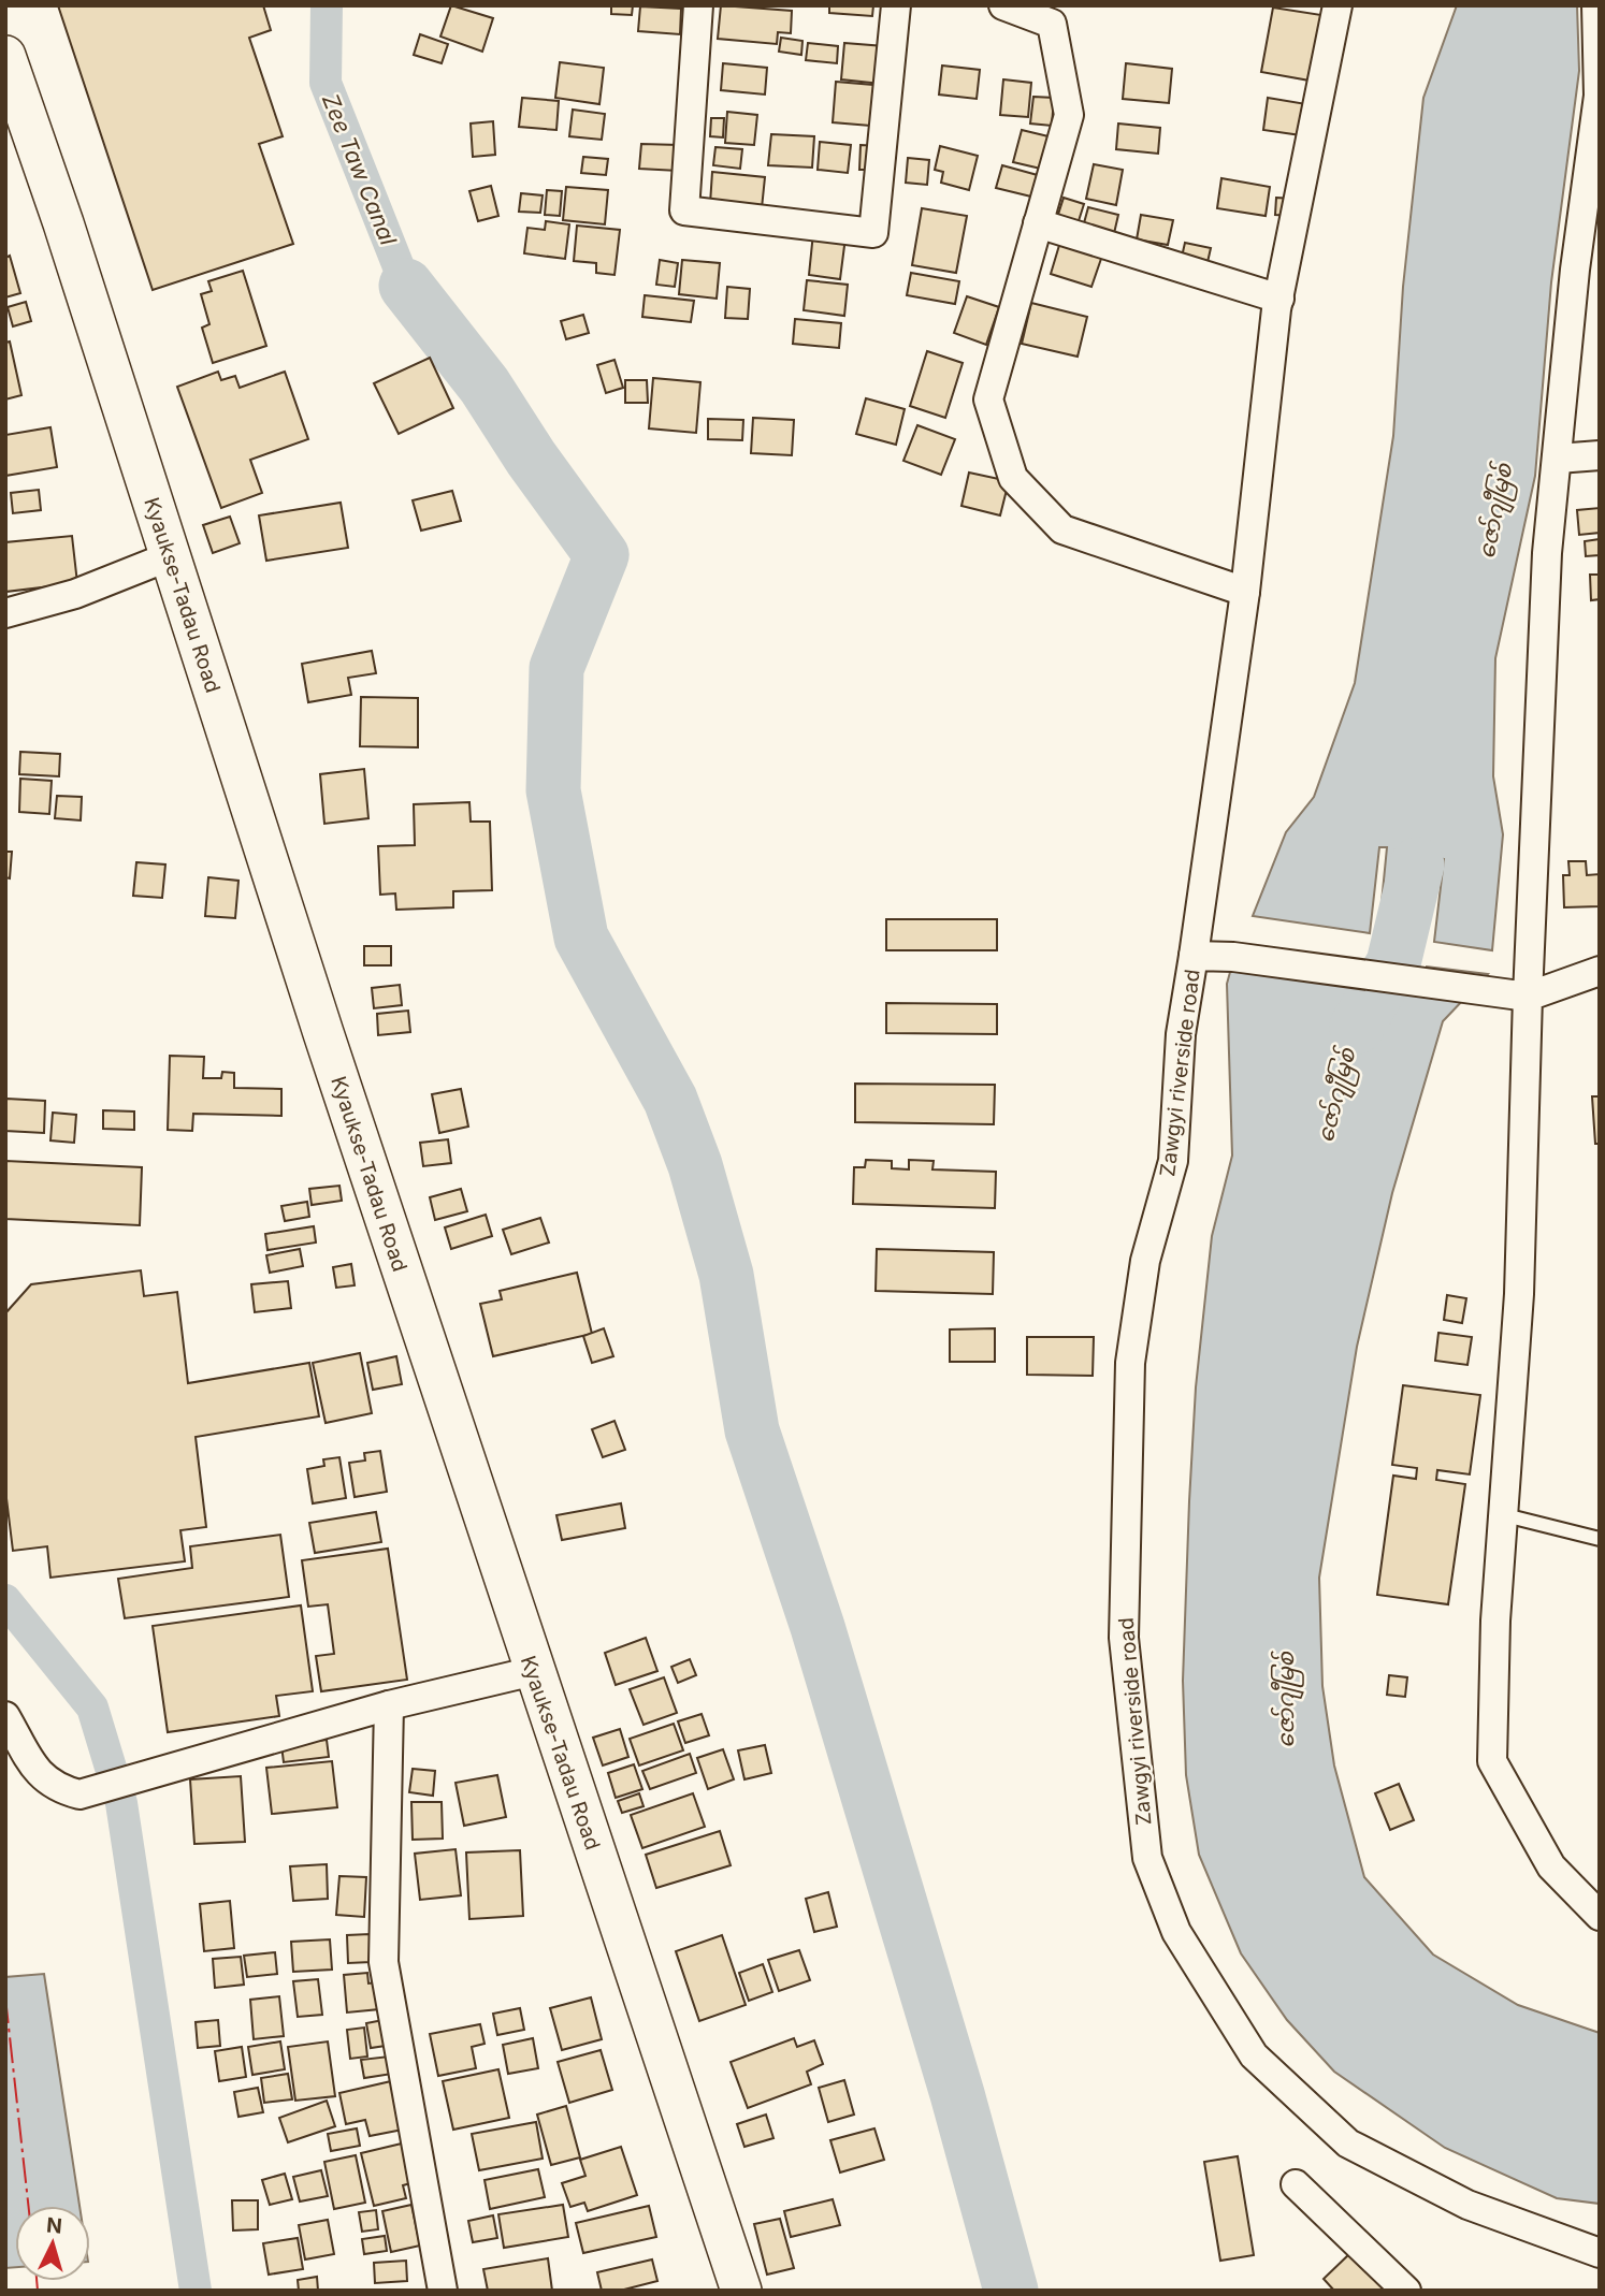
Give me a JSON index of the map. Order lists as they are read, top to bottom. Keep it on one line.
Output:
{"streets":{"main road":["Kyaukse-Tadau Road"],"street":["Zawgyi riverside road"]},"water":["Zee Taw Canal","ဇော်ဂျီမြစ်"],"north":"top"}
